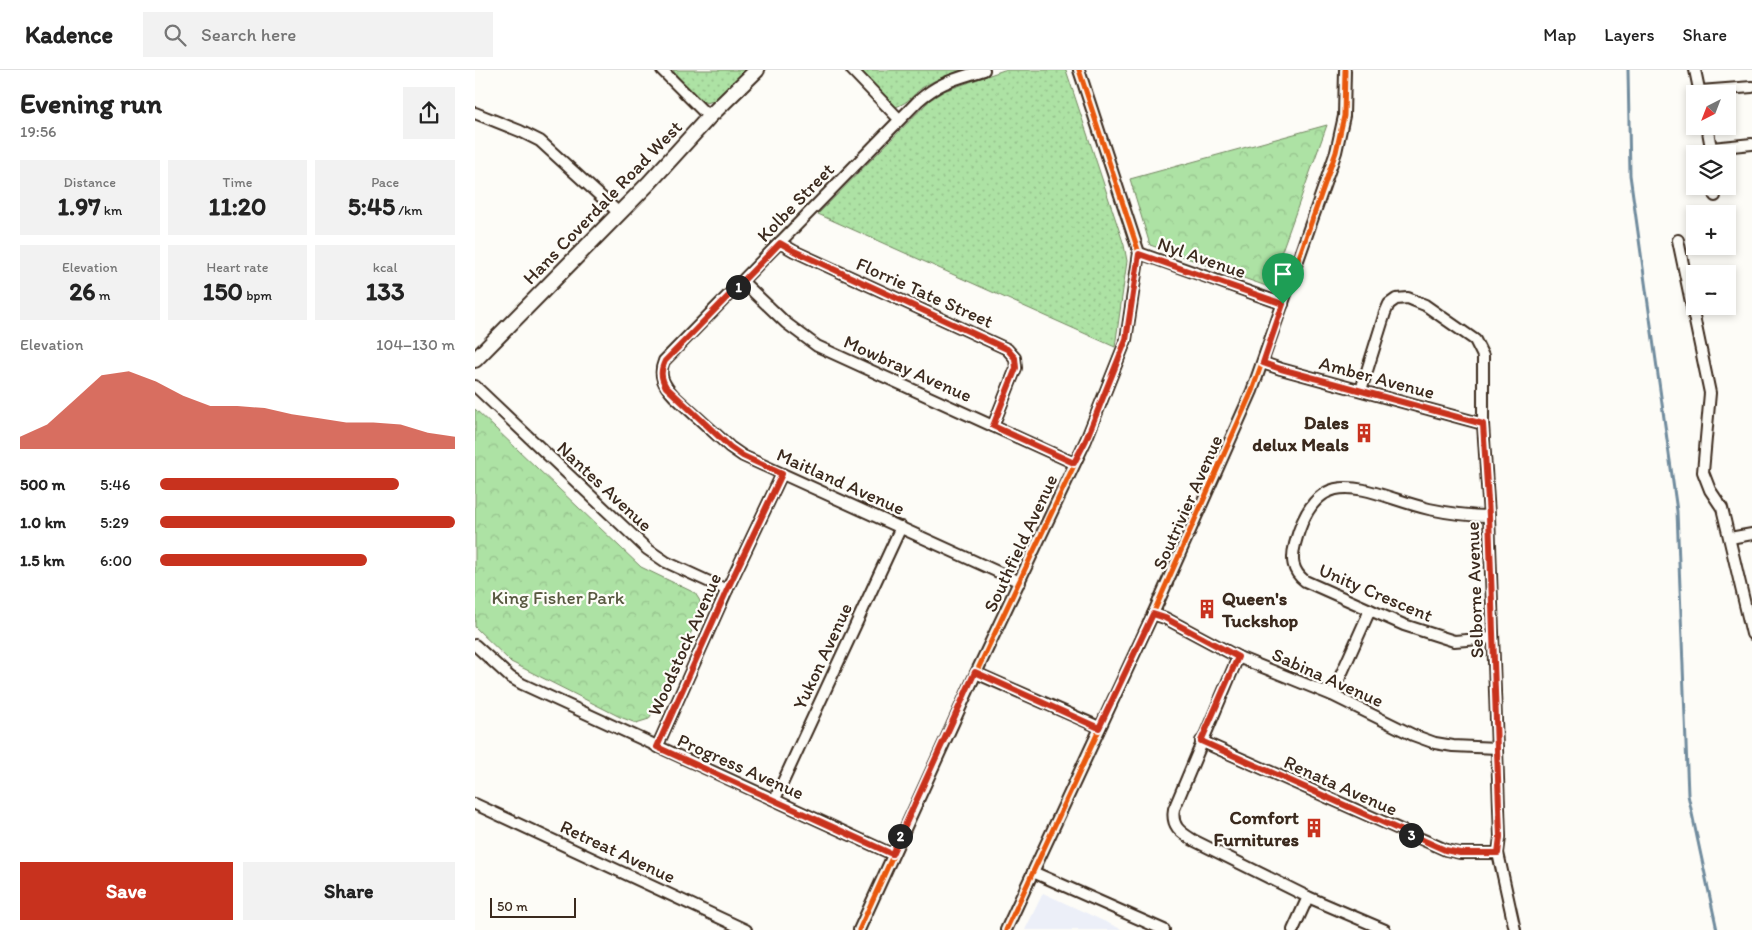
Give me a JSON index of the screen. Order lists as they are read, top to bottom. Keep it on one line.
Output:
{"streets":{"street":["Hans Coverdale Road West","Kolbe Street","Nyl Avenue","Florrie Tate Street","Mowbray Avenue","Amber Avenue","Maitland Avenue","Nantes Avenue","Soutrivier Avenue","Southfield Avenue","Selborne Avenue","Unity Crescent","Woodstock Avenue","Yukon Avenue","Sabina Avenue","Progress Avenue","Renata Avenue","Retreat Avenue"]},"crossings":[["Kolbe Street","Florrie Tate Street"],["Kolbe Street","Mowbray Avenue"],["Kolbe Street","Maitland Avenue"],["Nyl Avenue","Soutrivier Avenue"],["Nyl Avenue","Southfield Avenue"],["Florrie Tate Street","Mowbray Avenue"],["Mowbray Avenue","Southfield Avenue"],["Amber Avenue","Soutrivier Avenue"],["Amber Avenue","Selborne Avenue"],["Maitland Avenue","Southfield Avenue"],["Maitland Avenue","Woodstock Avenue"],["Maitland Avenue","Yukon Avenue"],["Nantes Avenue","Woodstock Avenue"],["Soutrivier Avenue","Sabina Avenue"],["Southfield Avenue","Progress Avenue"],["Selborne Avenue","Unity Crescent"],["Selborne Avenue","Sabina Avenue"],["Selborne Avenue","Renata Avenue"],["Woodstock Avenue","Progress Avenue"],["Yukon Avenue","Progress Avenue"]],"parks":["King Fisher Park"],"places":{"building":["Dales delux Meals","Queen's Tuckshop","Comfort Furnitures"]},"scale_bar":"50 m","north":"bottom left","page":{"header":"Kadence","search":"Search here","nav":["Map","Layers","Share"],"heading":["Evening run","19:56"],"map_buttons":["+","−"],"stats":[["Distance","1.97 km"],["Time","11:20"],["Pace","5:45 /km"],["Elevation","26 m"],["Heart rate","150 bpm"],["kcal","133"]],"pins":["1","3","2"],"chart":["Elevation","104–130 m"],"list":[{"name":"500 m","note":"5:46"},{"name":"1.0 km","note":"5:29"},{"name":"1.5 km","note":"6:00"}],"buttons":["Save","Share"],"scale":"50 m"}}
